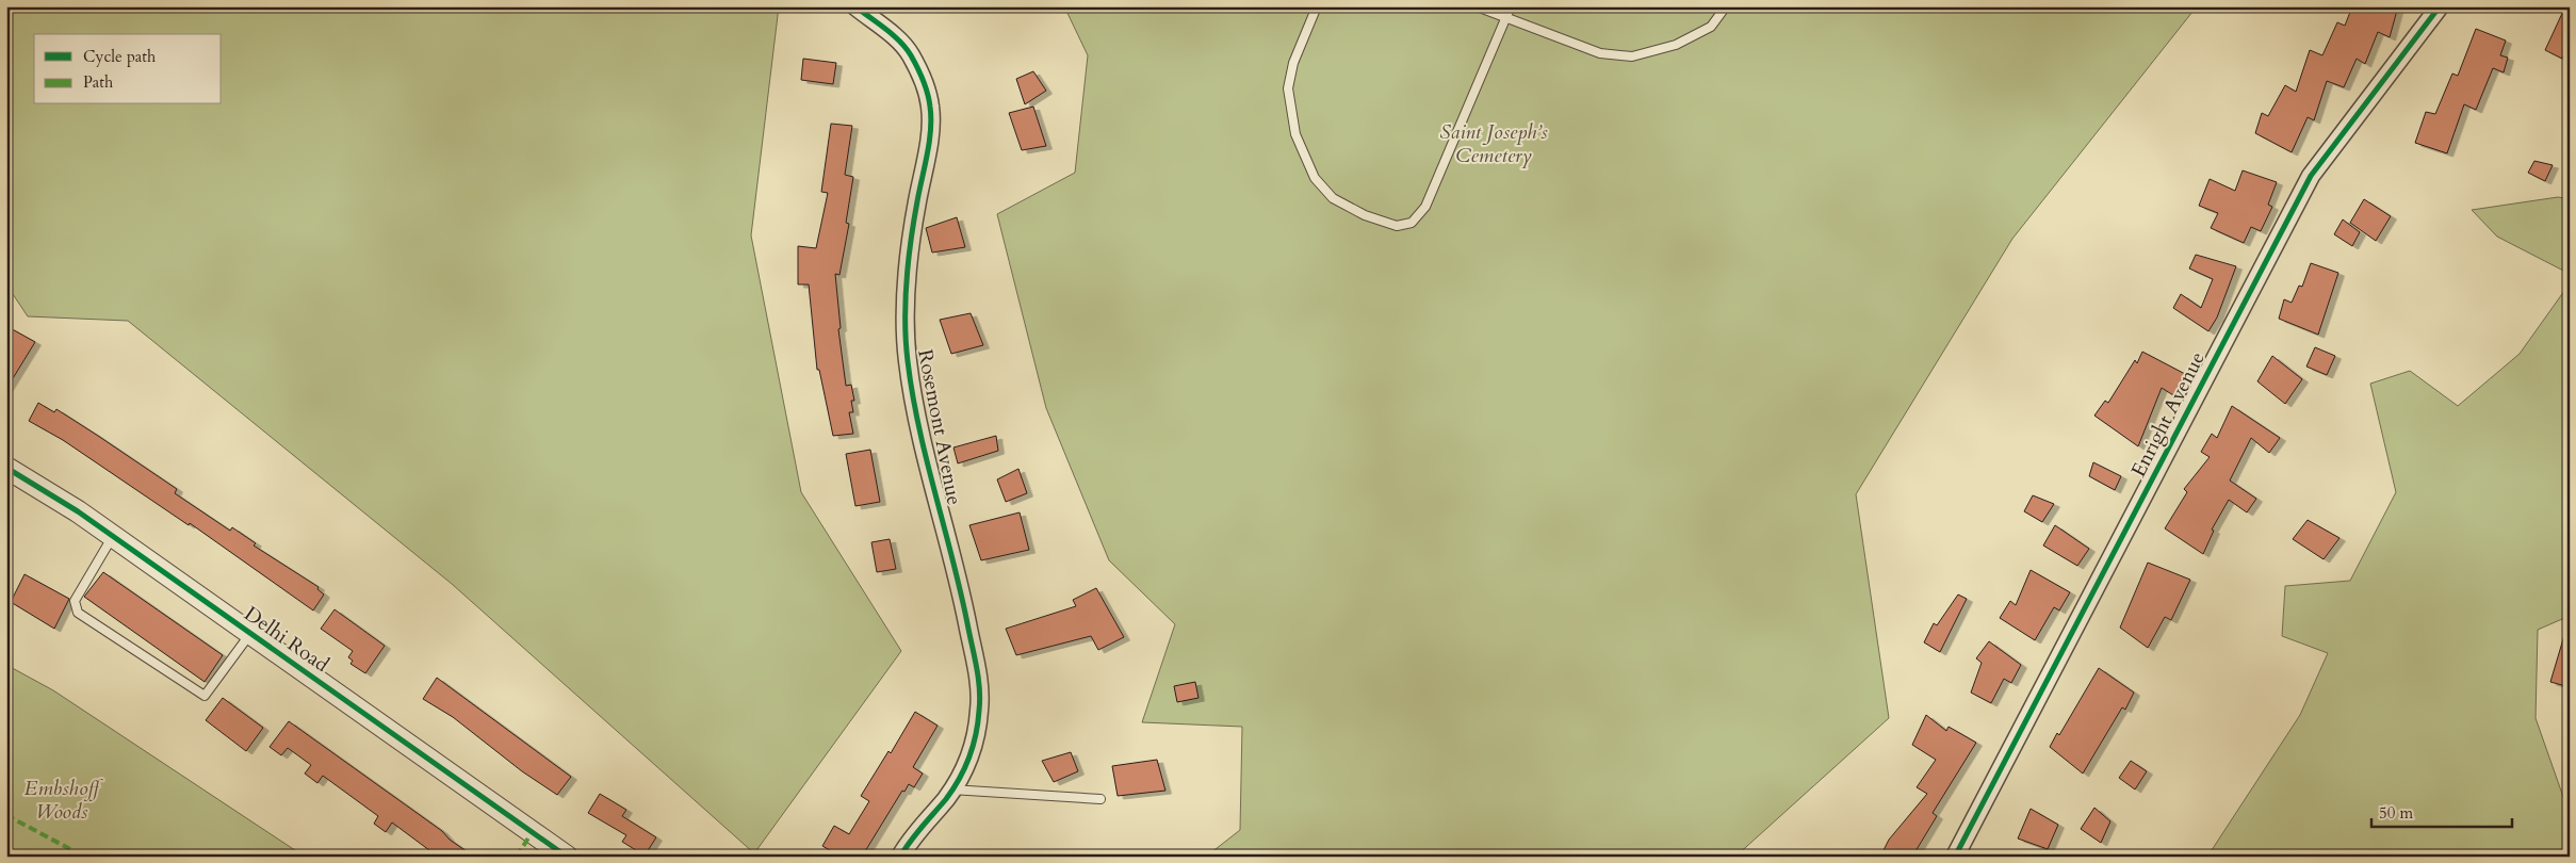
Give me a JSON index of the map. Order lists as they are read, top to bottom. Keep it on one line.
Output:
{"streets":{"street":["Enright Avenue","Rosemont Avenue","Delhi Road"]},"parks":["Saint Joseph’s Cemetery","Embshoff Woods"],"legend":["Cycle path","Path"],"scale_bar":"50 m"}
